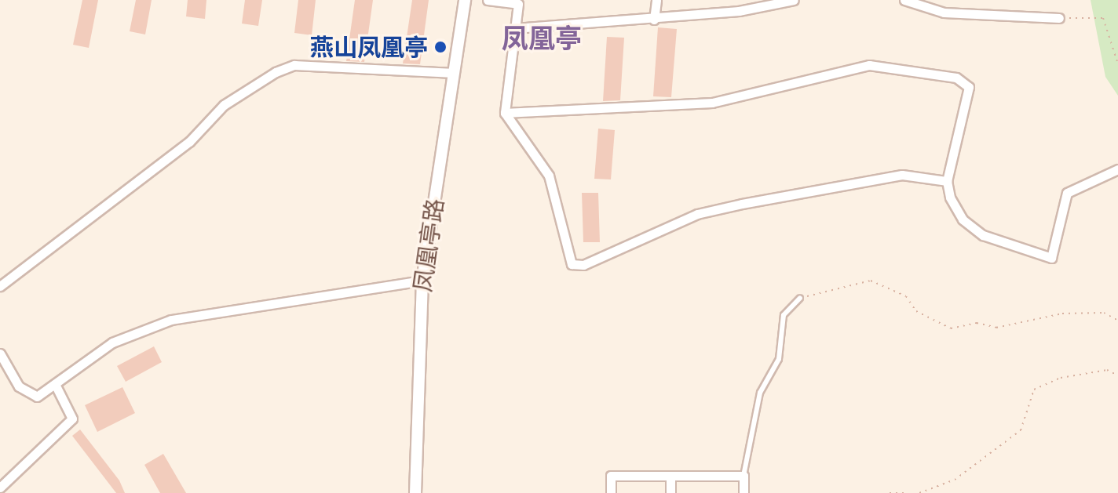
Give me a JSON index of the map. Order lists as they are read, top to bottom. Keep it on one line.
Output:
{"streets":{"street":["凤凰亭路"]},"districts":["凤凰亭"],"places":["燕山凤凰亭"]}
